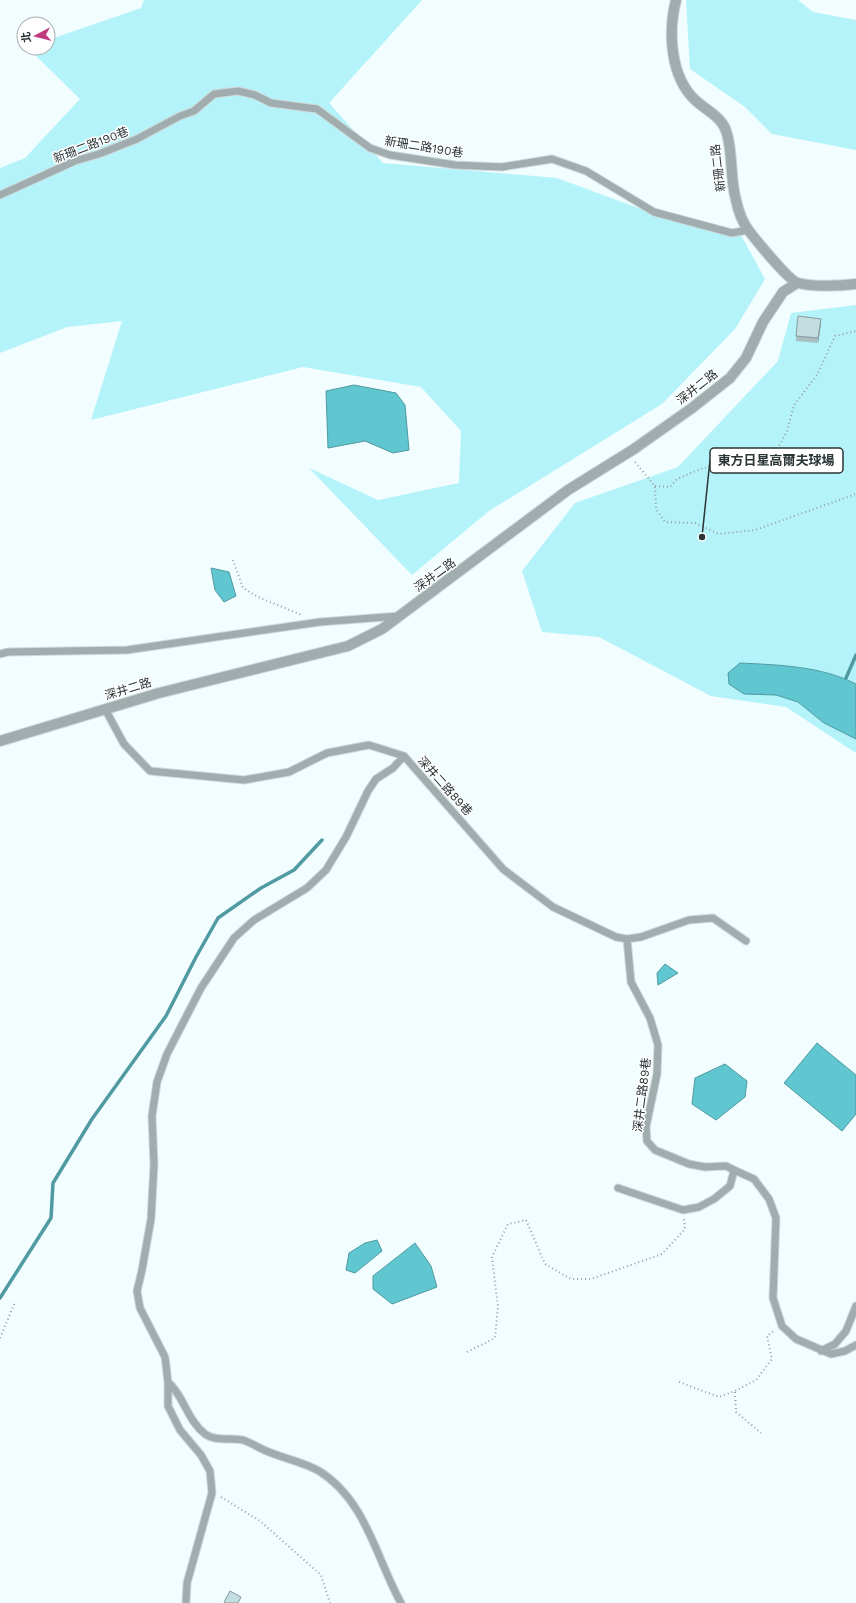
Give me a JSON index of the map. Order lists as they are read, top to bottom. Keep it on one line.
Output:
{"streets":{"street":["新珊二路","深井二路"],"lane":["新珊二路190巷","深井二路89巷"]},"crossings":[["新珊二路190巷","新珊二路"],["新珊二路","深井二路"],["深井二路","深井二路89巷"]],"places":["東方日星高爾夫球場"],"north":"left"}
